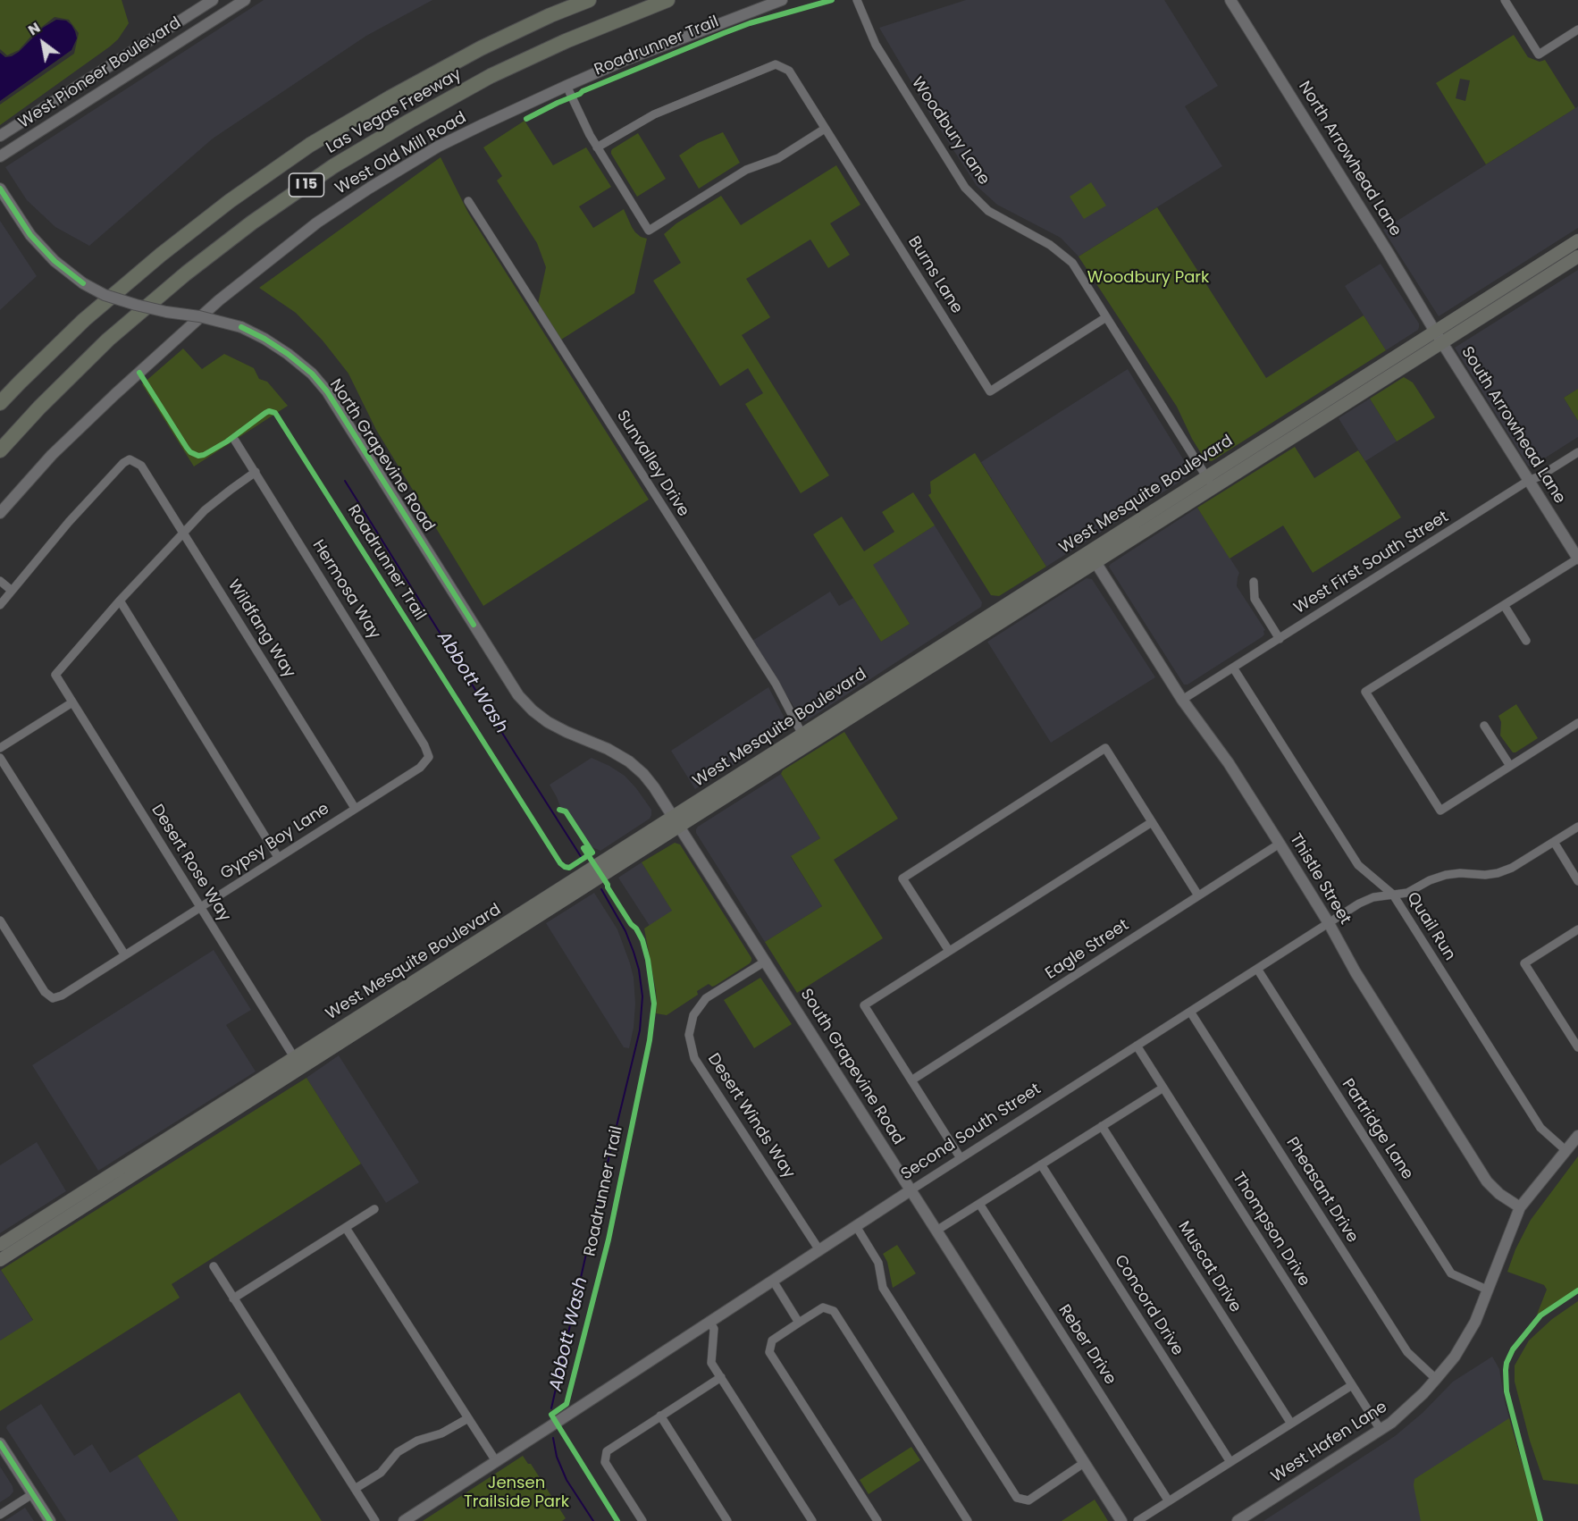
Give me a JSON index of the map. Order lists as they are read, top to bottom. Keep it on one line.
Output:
{"streets":{"highway":["Las Vegas Freeway","I 15"],"main road":["West Mesquite Boulevard"],"street":["West Pioneer Boulevard","Woodbury Lane","West Old Mill Road","North Arrowhead Lane","Burns Lane","South Arrowhead Lane","North Grapevine Road","Sunvalley Drive","West First South Street","Hermosa Way","Wildfang Way","Gypsy Boy Lane","Desert Rose Way","Thistle Street","Quail Run","Eagle Street","South Grapevine Road","Desert Winds Way","Partridge Lane","Second South Street","Pheasant Drive","Thompson Drive","Muscat Drive","Concord Drive","Reber Drive","West Hafen Lane"],"cycle path":["Roadrunner Trail"]},"crossings":[["Woodbury Lane","Burns Lane"],["Woodbury Lane","West Mesquite Boulevard"],["North Arrowhead Lane","South Arrowhead Lane"],["North Arrowhead Lane","West Mesquite Boulevard"],["South Arrowhead Lane","West Mesquite Boulevard"],["South Arrowhead Lane","West First South Street"],["North Grapevine Road","West Mesquite Boulevard"],["North Grapevine Road","South Grapevine Road"],["Sunvalley Drive","West Mesquite Boulevard"],["West Mesquite Boulevard","Desert Rose Way"],["West Mesquite Boulevard","Thistle Street"],["West Mesquite Boulevard","South Grapevine Road"],["West First South Street","Thistle Street"],["West First South Street","Quail Run"],["Hermosa Way","Gypsy Boy Lane"],["Wildfang Way","Gypsy Boy Lane"],["Gypsy Boy Lane","Desert Rose Way"],["Thistle Street","Eagle Street"],["Thistle Street","Second South Street"],["Thistle Street","West Hafen Lane"],["Quail Run","Second South Street"],["Quail Run","West Hafen Lane"],["South Grapevine Road","Desert Winds Way"],["South Grapevine Road","Second South Street"],["Desert Winds Way","Second South Street"],["Partridge Lane","Second South Street"],["Partridge Lane","West Hafen Lane"],["Second South Street","Pheasant Drive"],["Second South Street","Thompson Drive"],["Pheasant Drive","West Hafen Lane"],["Thompson Drive","West Hafen Lane"]],"water":["Abbott Wash"],"parks":["Woodbury Park","Jensen Trailside Park"],"north":"top left"}
